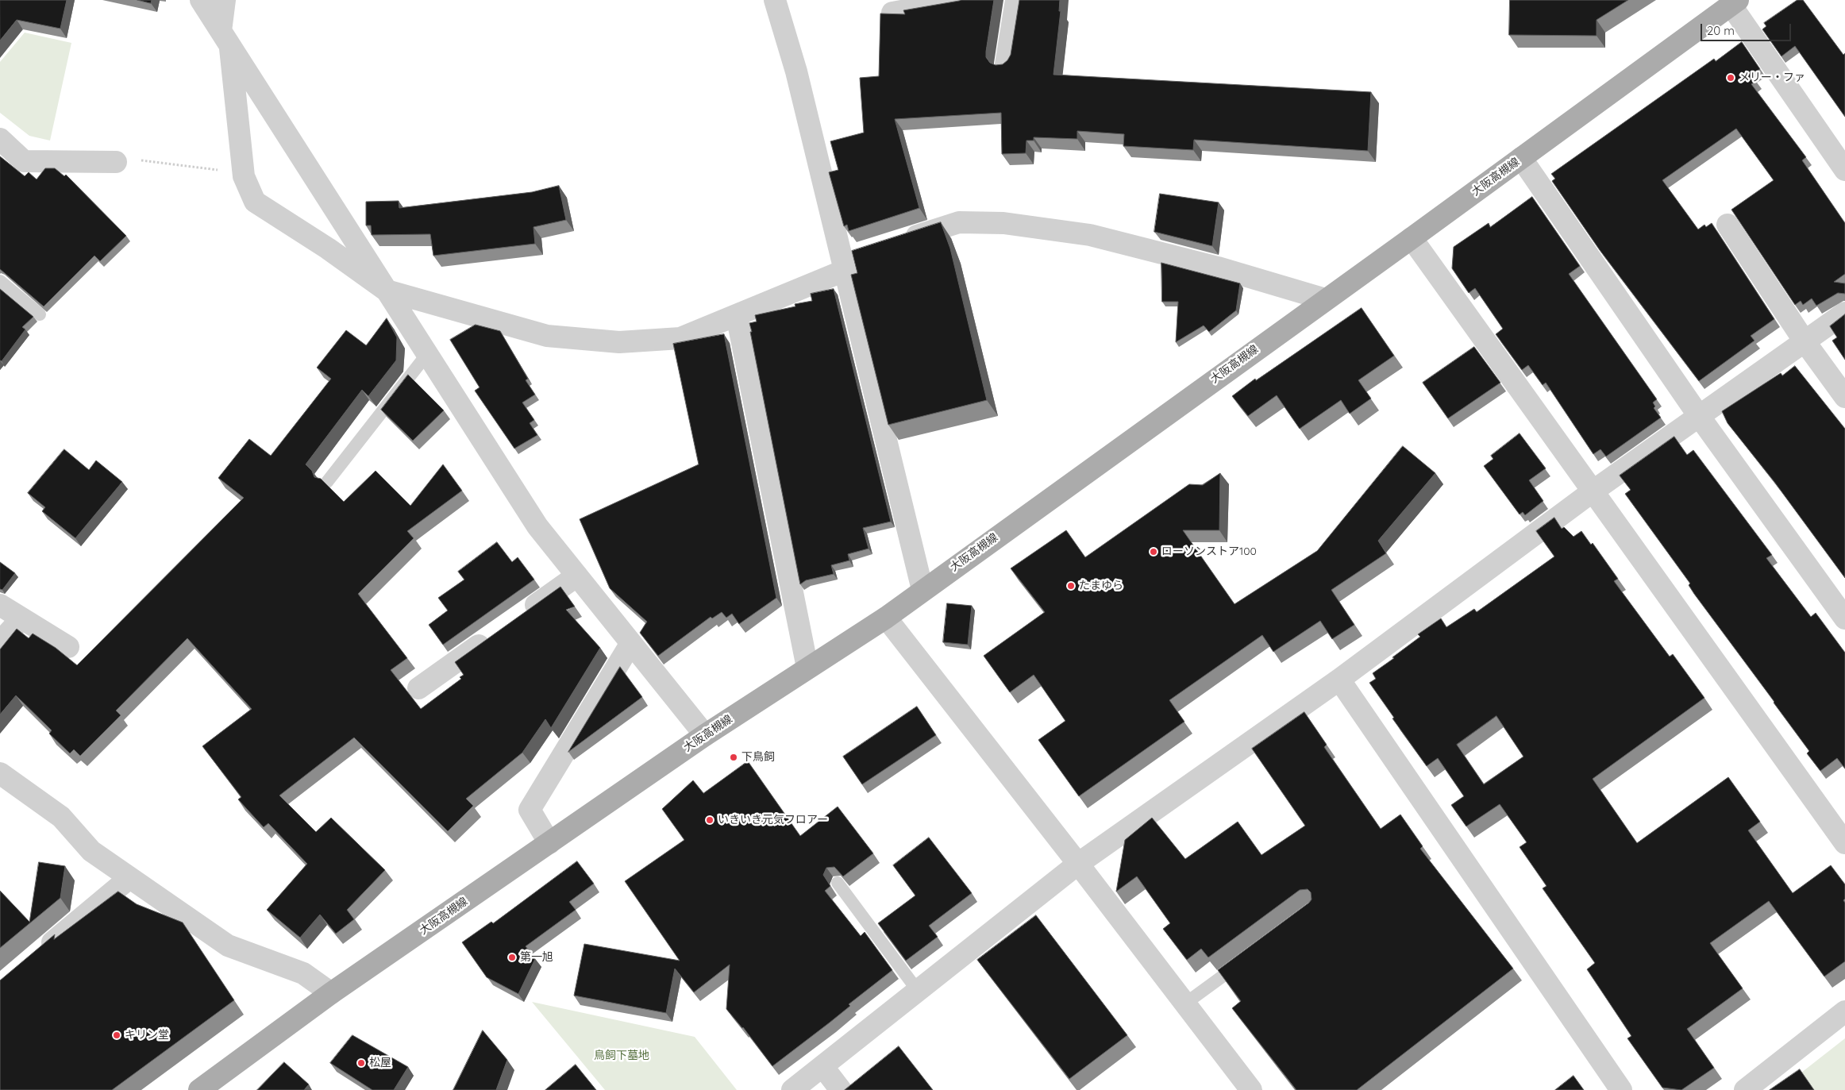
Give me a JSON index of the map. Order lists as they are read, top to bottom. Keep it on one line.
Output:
{"streets":{"main road":["大阪高槻線"]},"parks":["鳥飼下墓地"],"places":["メリー・ファ","ローソンストア100","たまゆら","下鳥飼","いきいき元気フロアー","第一旭","キリン堂","松屋"],"scale_bar":"20 m"}
